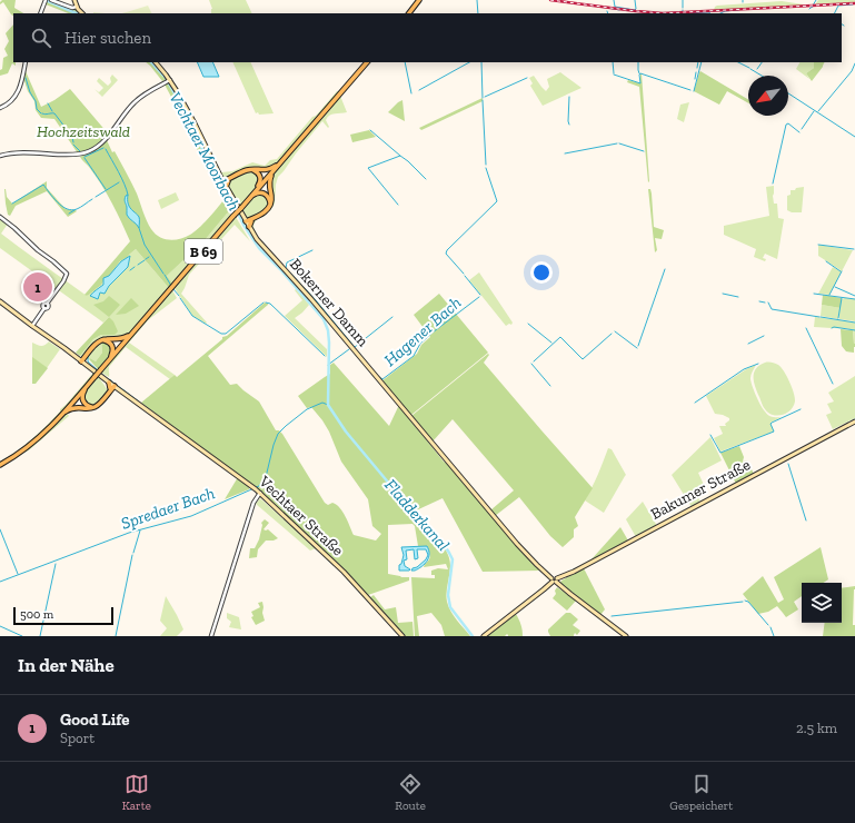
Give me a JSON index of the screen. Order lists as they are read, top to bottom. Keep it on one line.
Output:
{"streets":{"main road":["B 69","Bokerner Damm","Bakumer Straße","Vechtaer Straße"]},"crossings":[["Bokerner Damm","Bakumer Straße"]],"water":["Vechtaer Moorbach","Hagener Bach","Spredaer Bach","Fladderkanal"],"parks":["Hochzeitswald"],"scale_bar":"500 m","north":"bottom left","page":{"search":"Hier suchen","pins":"1","scale":"500 m","heading":"In der Nähe","list":[{"mark":"1","name":"Good Life","note":"Sport","value":"2.5 km"}],"nav":["Karte","Route","Gespeichert"]}}
